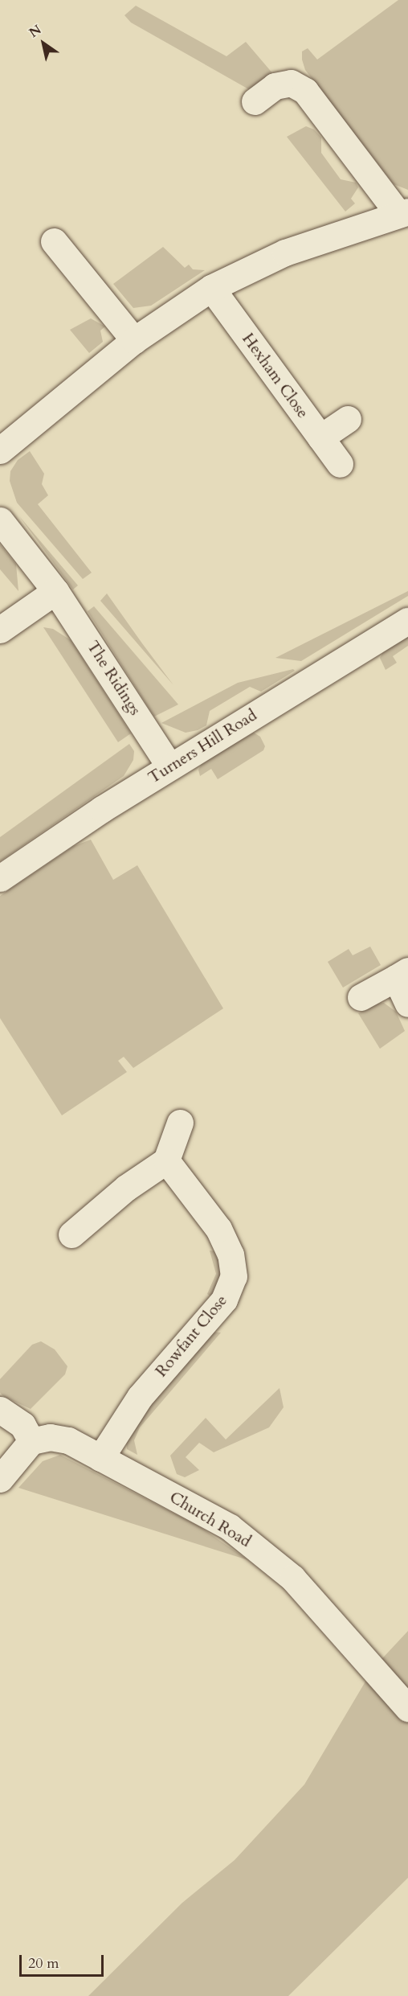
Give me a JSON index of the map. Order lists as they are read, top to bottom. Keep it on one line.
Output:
{"streets":{"street":["Hexham Close","The Ridings","Turners Hill Road","Rowfant Close","Church Road"]},"crossings":[["The Ridings","Turners Hill Road"],["Rowfant Close","Church Road"]],"scale_bar":"20 m","north":"top left"}
